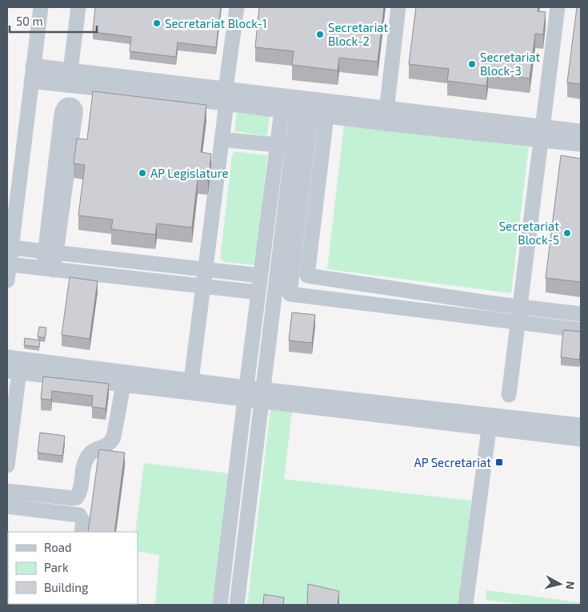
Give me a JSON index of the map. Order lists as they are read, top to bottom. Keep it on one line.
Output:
{"places":{"other":["Secretariat Block-1","Secretariat Block-2","Secretariat Block-3","AP Legislature","Secretariat Block-5"],"transit":["AP Secretariat"]},"legend":["Road","Park","Building"],"scale_bar":"50 m","north":"right"}
